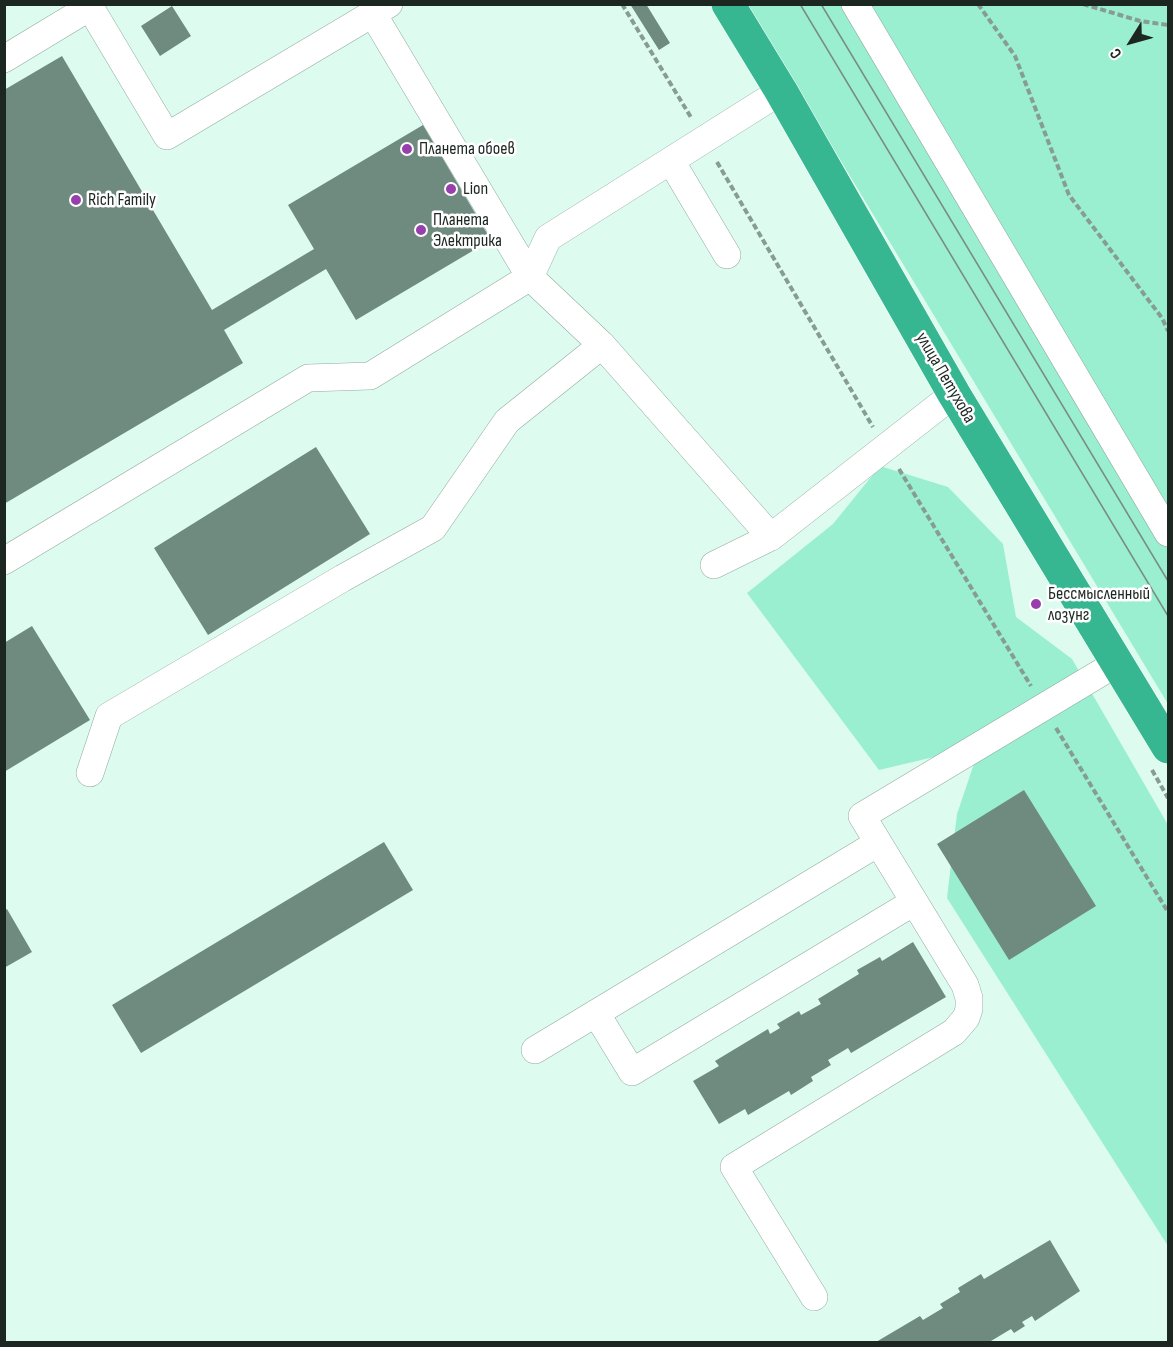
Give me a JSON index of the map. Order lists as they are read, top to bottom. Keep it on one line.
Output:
{"streets":{"highway":["улица Петухова"]},"places":["Планета обоев","Lion","Rich Family","Планета Электрика","Бессмысленный лозунг"],"north":"bottom left"}
